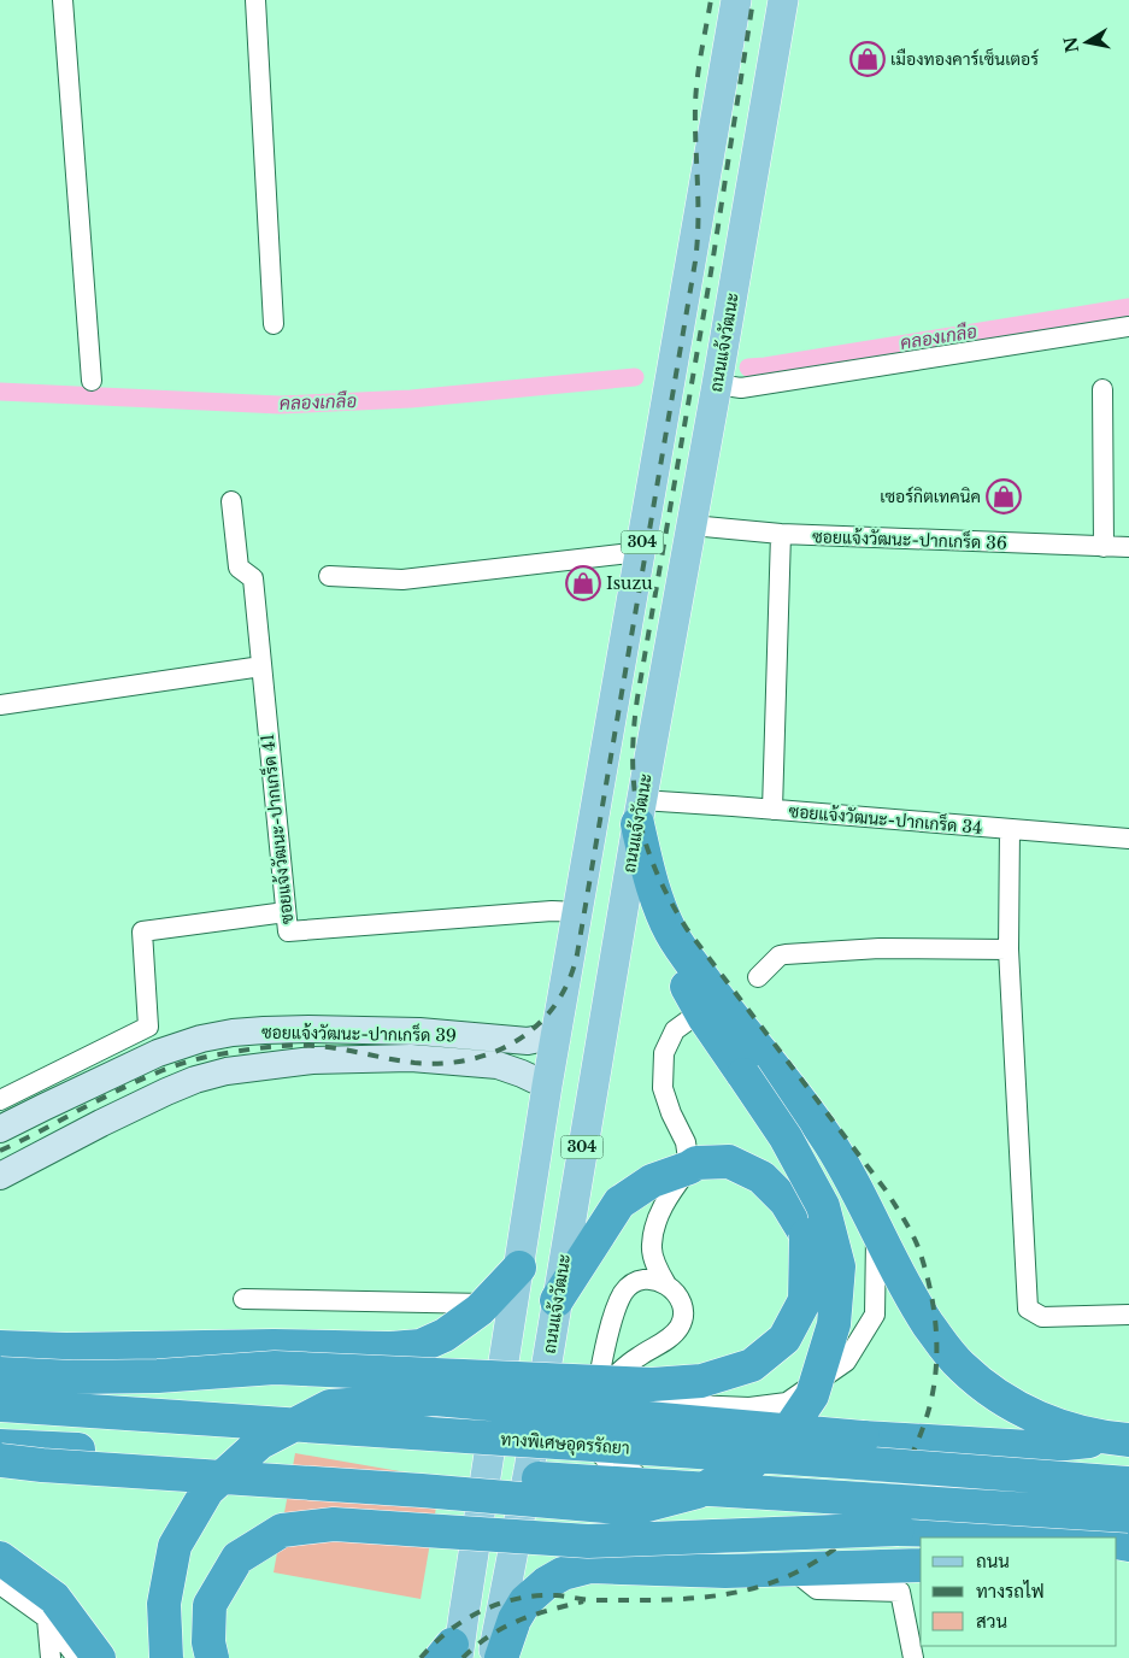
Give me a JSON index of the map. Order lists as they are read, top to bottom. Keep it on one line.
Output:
{"streets":{"highway":["ทางพิเศษอุดรรัถยา"],"main road":["ถนนแจ้งวัฒนะ","304","ซอยแจ้งวัฒนะ-ปากเกร็ด 39"],"street":["ซอยแจ้งวัฒนะ-ปากเกร็ด 36","ซอยแจ้งวัฒนะ-ปากเกร็ด 34","ซอยแจ้งวัฒนะ-ปากเกร็ด 41"]},"crossings":[["ถนนแจ้งวัฒนะ","ซอยแจ้งวัฒนะ-ปากเกร็ด 36"],["ถนนแจ้งวัฒนะ","ซอยแจ้งวัฒนะ-ปากเกร็ด 34"],["304","ซอยแจ้งวัฒนะ-ปากเกร็ด 41"],["304","ซอยแจ้งวัฒนะ-ปากเกร็ด 39"]],"water":["คลองเกลือ"],"places":{"shop":["เมืองทองคาร์เซ็นเตอร์","เซอร์กิตเทคนิค","Isuzu"]},"legend":["ถนน","ทางรถไฟ","สวน"],"north":"left"}
